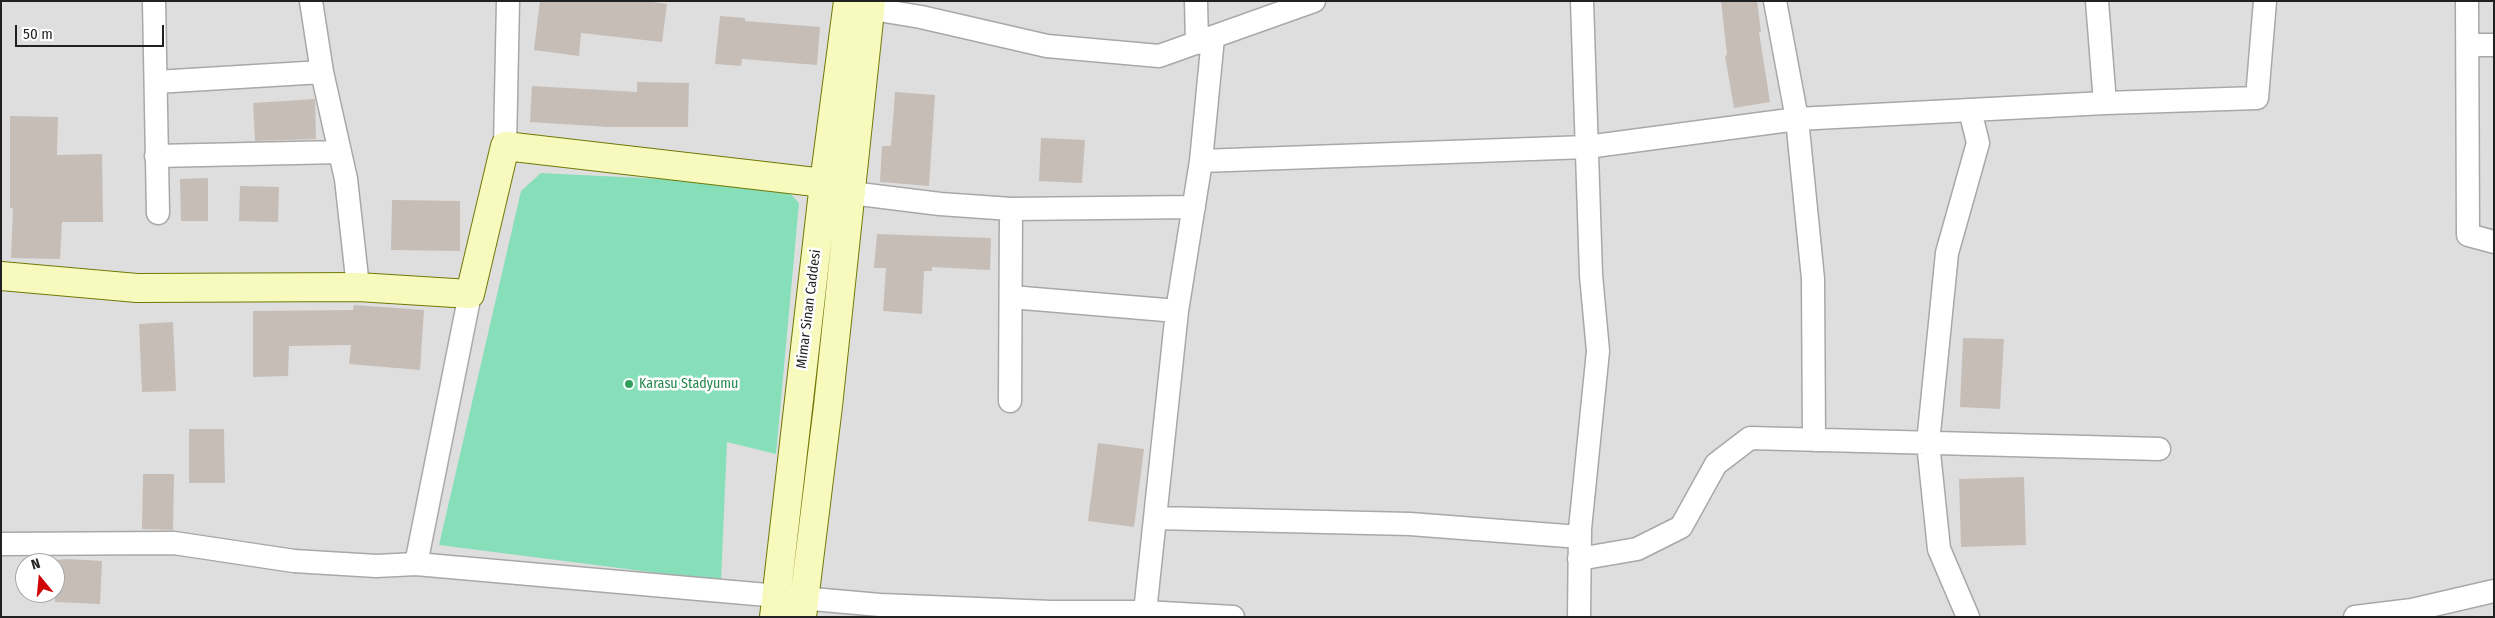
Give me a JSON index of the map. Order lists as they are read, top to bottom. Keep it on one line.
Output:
{"streets":{"main road":["Mimar Sinan Caddesi"]},"places":["Karasu Stadyumu"],"scale_bar":"50 m","north":"top"}
